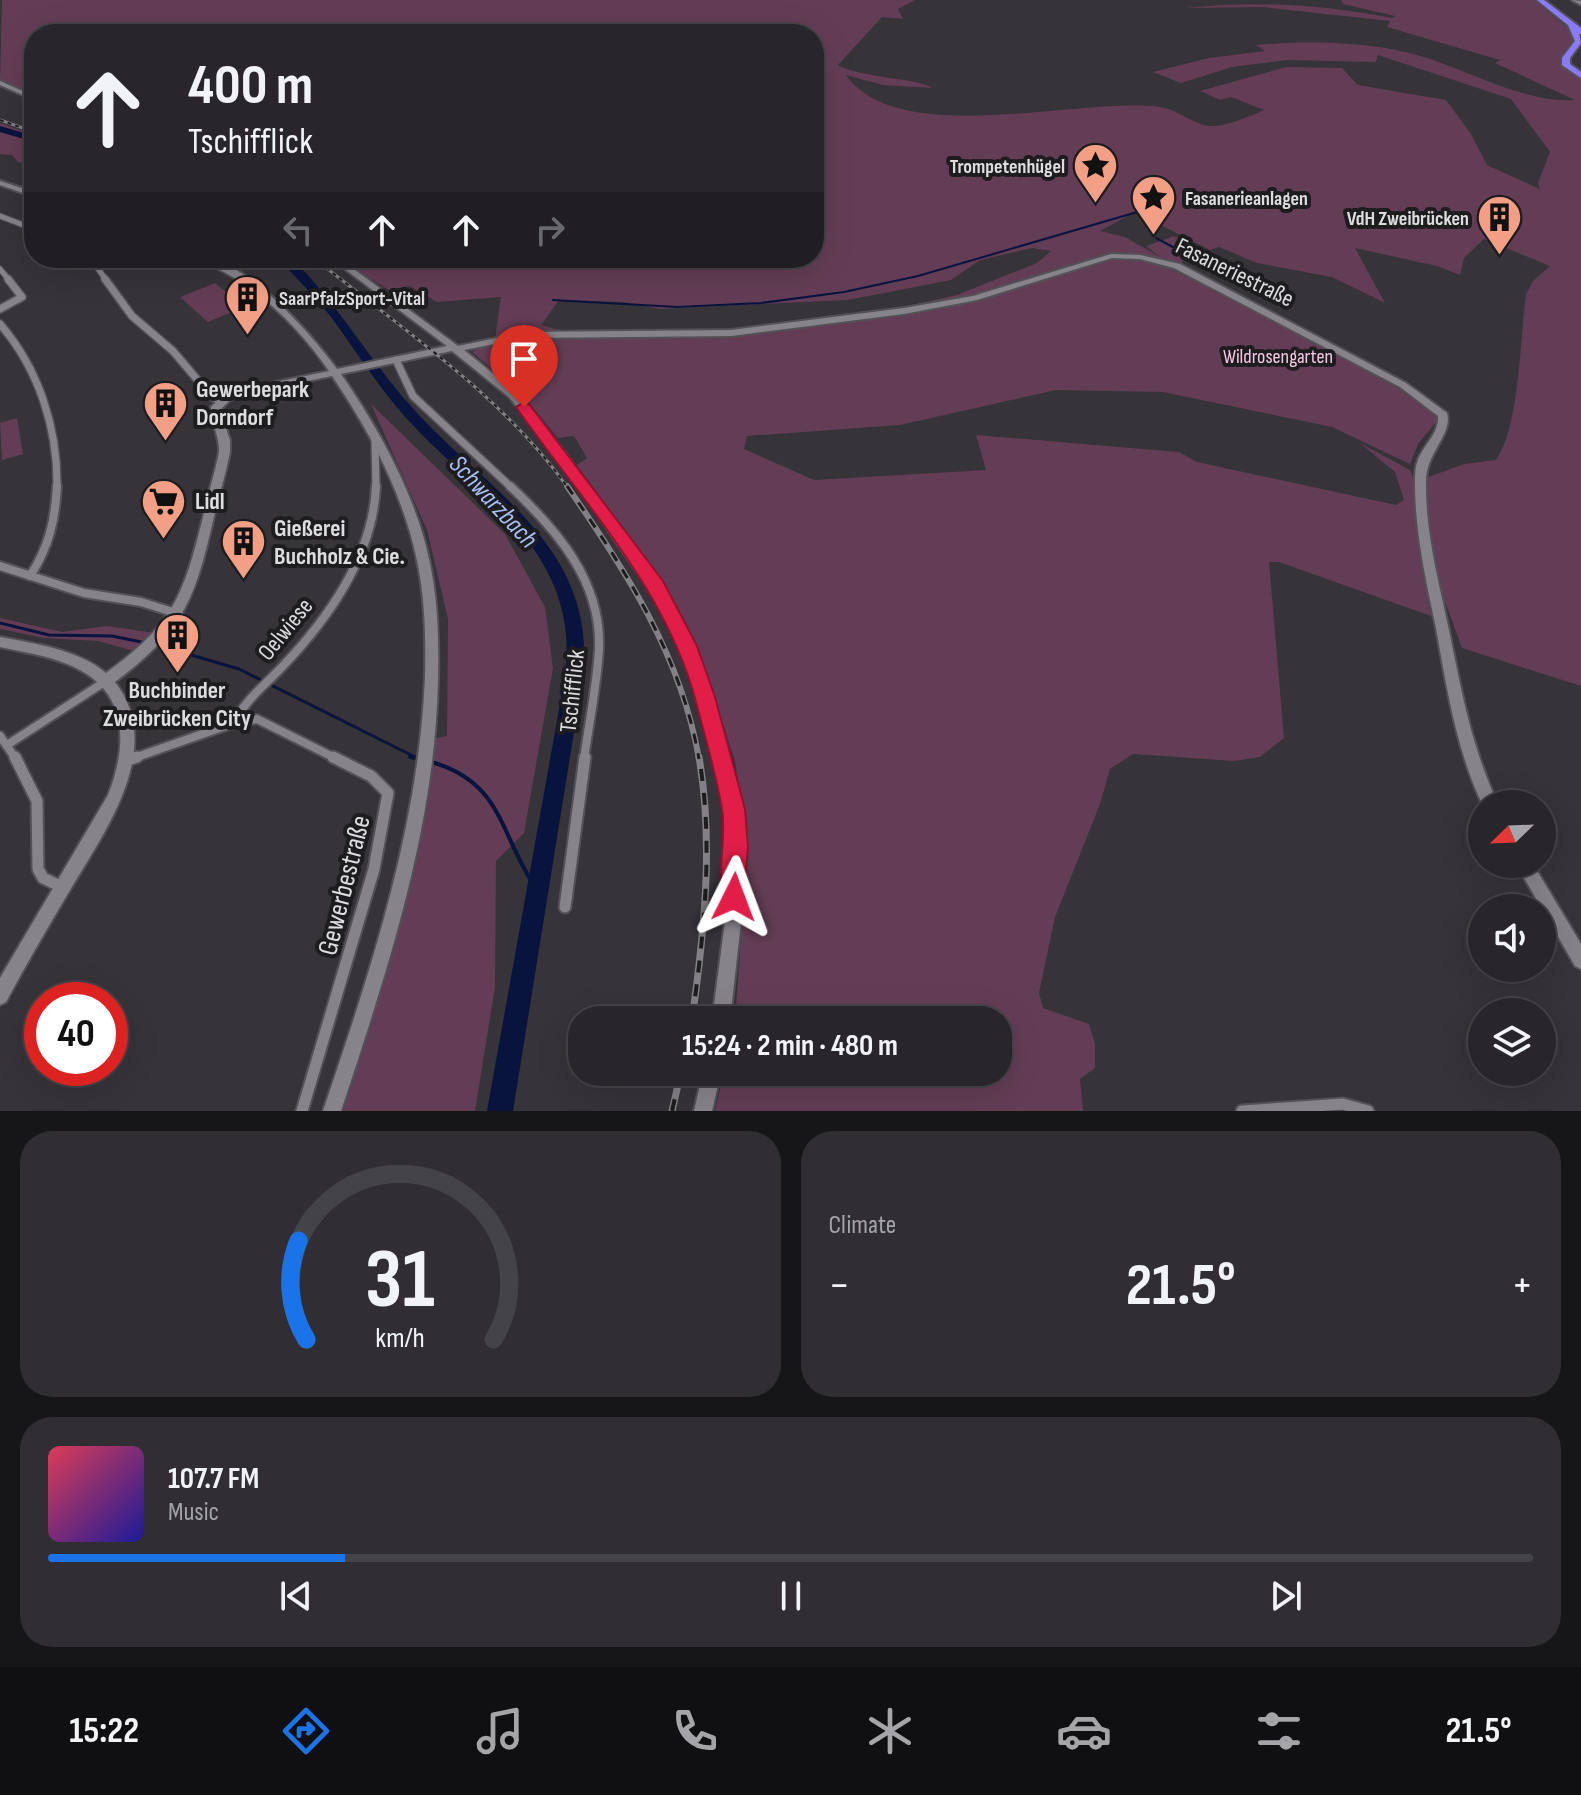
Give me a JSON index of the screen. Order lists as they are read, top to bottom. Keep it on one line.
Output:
{"streets":{"street":["Fasaneriestraße","Oelwiese","Tschifflick","Gewerbestraße"]},"crossings":[["Oelwiese","Gewerbestraße"]],"water":["Schwarzbach"],"parks":["Wildrosengarten"],"places":{"place":["Trompetenhügel","Fasanerieanlagen"],"building":["VdH Zweibrücken","SaarPfalzSport-Vital","Gewerbepark Dorndorf","Gießerei Buchholz & Cie.","Buchbinder Zweibrücken City"],"supermarket":["Lidl"]},"north":"bottom left","page":{"turn":["400 m","Tschifflick"],"limit":"40","trip":"15:24 · 2 min · 480 m","tile":"Climate","heat":["−","21.5°","+"],"song":["107.7 FM","Music"],"tabs":["15:22","21.5°"],"gauge":["31","km/h"]}}
